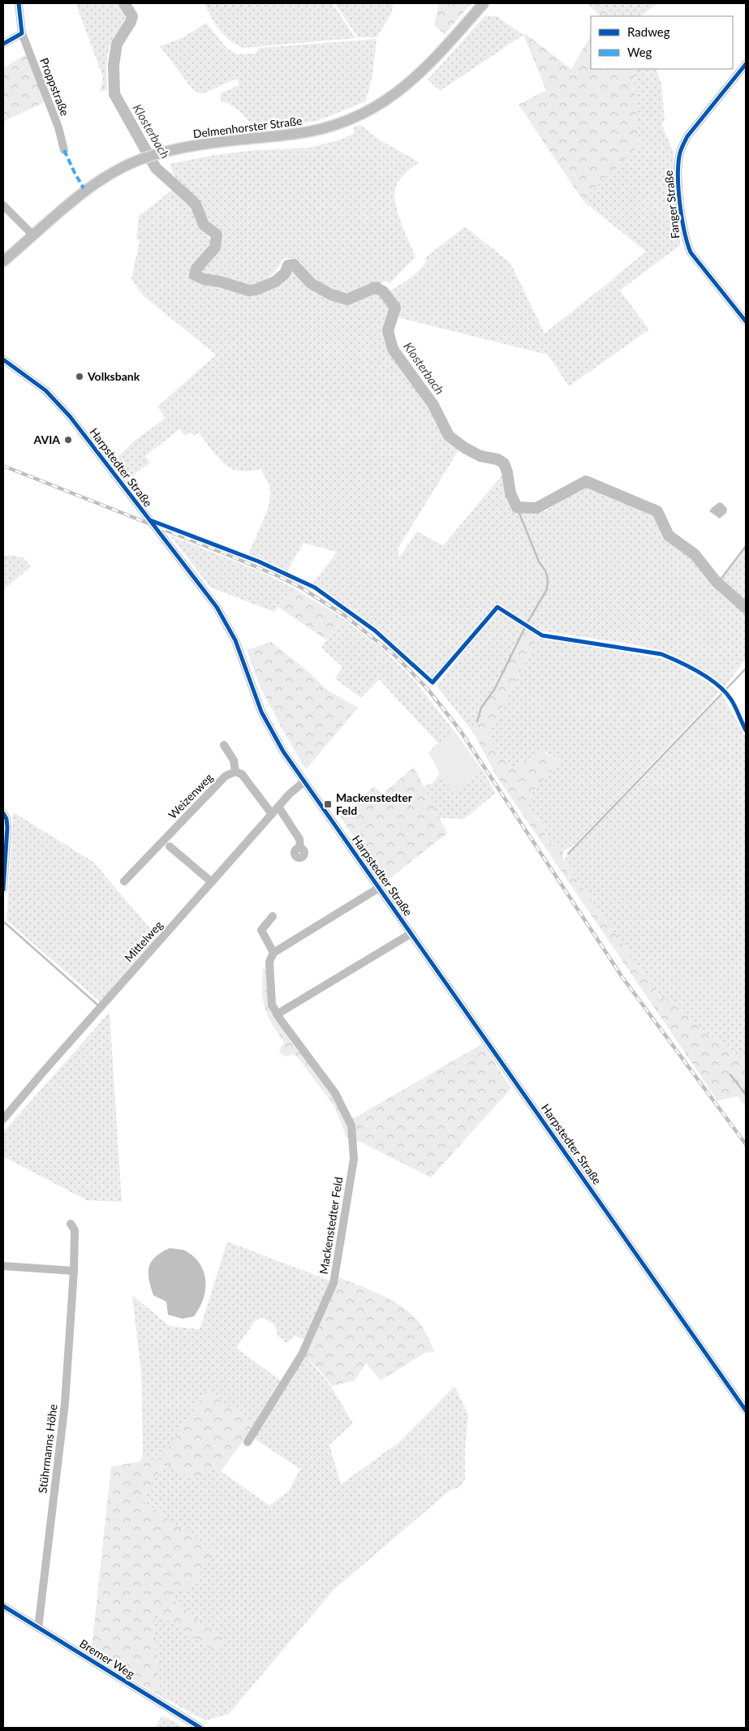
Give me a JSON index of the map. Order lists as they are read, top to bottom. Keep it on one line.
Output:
{"streets":{"main road":["Delmenhorster Straße"],"street":["Proppstraße","Fanger Straße","Harpstedter Straße","Weizenweg","Mittelweg","Mackenstedter Feld","Stührmanns Höhe","Bremer Weg"]},"crossings":[["Harpstedter Straße","Mittelweg"],["Stührmanns Höhe","Bremer Weg"]],"water":["Klosterbach"],"places":{"other":["Volksbank","AVIA"],"transit":["Mackenstedter Feld"]},"legend":["Radweg","Weg"]}
